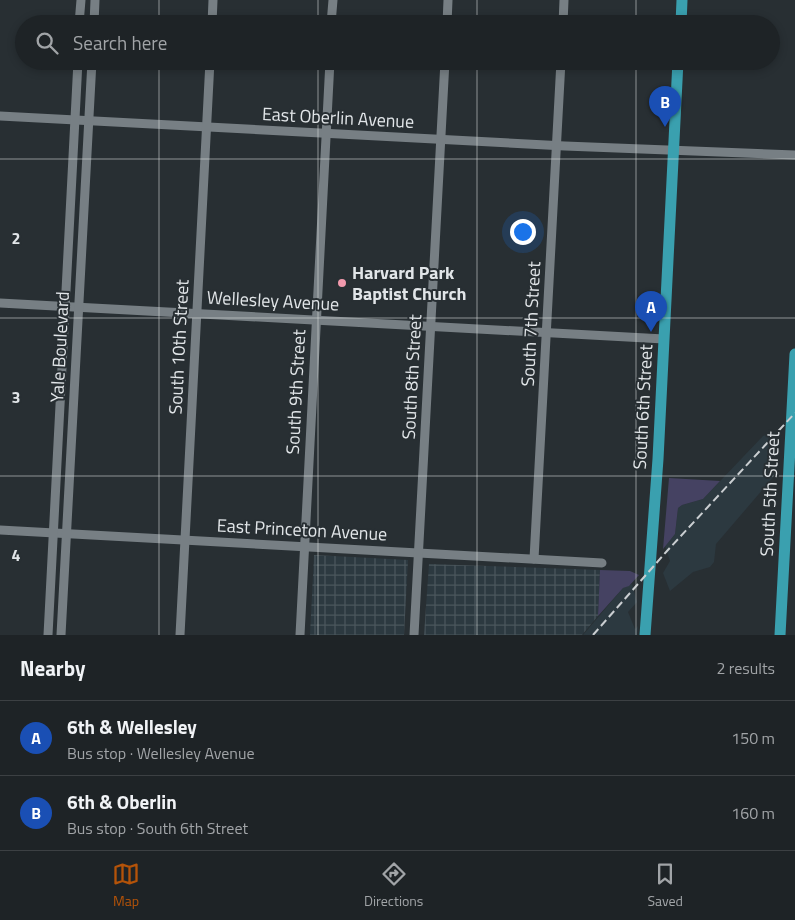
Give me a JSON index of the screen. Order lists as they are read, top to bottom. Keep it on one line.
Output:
{"streets":{"main road":["South 6th Street","South 5th Street"],"street":["East Oberlin Avenue","Wellesley Avenue","South 7th Street","Yale Boulevard","South 10th Street","South 8th Street","South 9th Street","East Princeton Avenue"]},"crossings":[["East Oberlin Avenue","South 7th Street"],["East Oberlin Avenue","Yale Boulevard"],["East Oberlin Avenue","South 10th Street"],["East Oberlin Avenue","South 8th Street"],["East Oberlin Avenue","South 9th Street"],["East Oberlin Avenue","South 6th Street"],["Wellesley Avenue","South 7th Street"],["Wellesley Avenue","Yale Boulevard"],["Wellesley Avenue","South 10th Street"],["Wellesley Avenue","South 8th Street"],["Wellesley Avenue","South 9th Street"],["Wellesley Avenue","South 6th Street"],["South 7th Street","East Princeton Avenue"],["Yale Boulevard","East Princeton Avenue"],["South 10th Street","East Princeton Avenue"],["South 8th Street","East Princeton Avenue"],["South 9th Street","East Princeton Avenue"]],"places":["Harvard Park Baptist Church"],"page":{"search":"Search here","pins":["B","A"],"heading":["Nearby","2 results"],"list":[{"mark":"A","name":"6th & Wellesley","note":"Bus stop · Wellesley Avenue","value":"150 m"},{"mark":"B","name":"6th & Oberlin","note":"Bus stop · South 6th Street","value":"160 m"}],"nav":["Map","Directions","Saved"]},"grid":{"rows":["2","3","4"]}}
